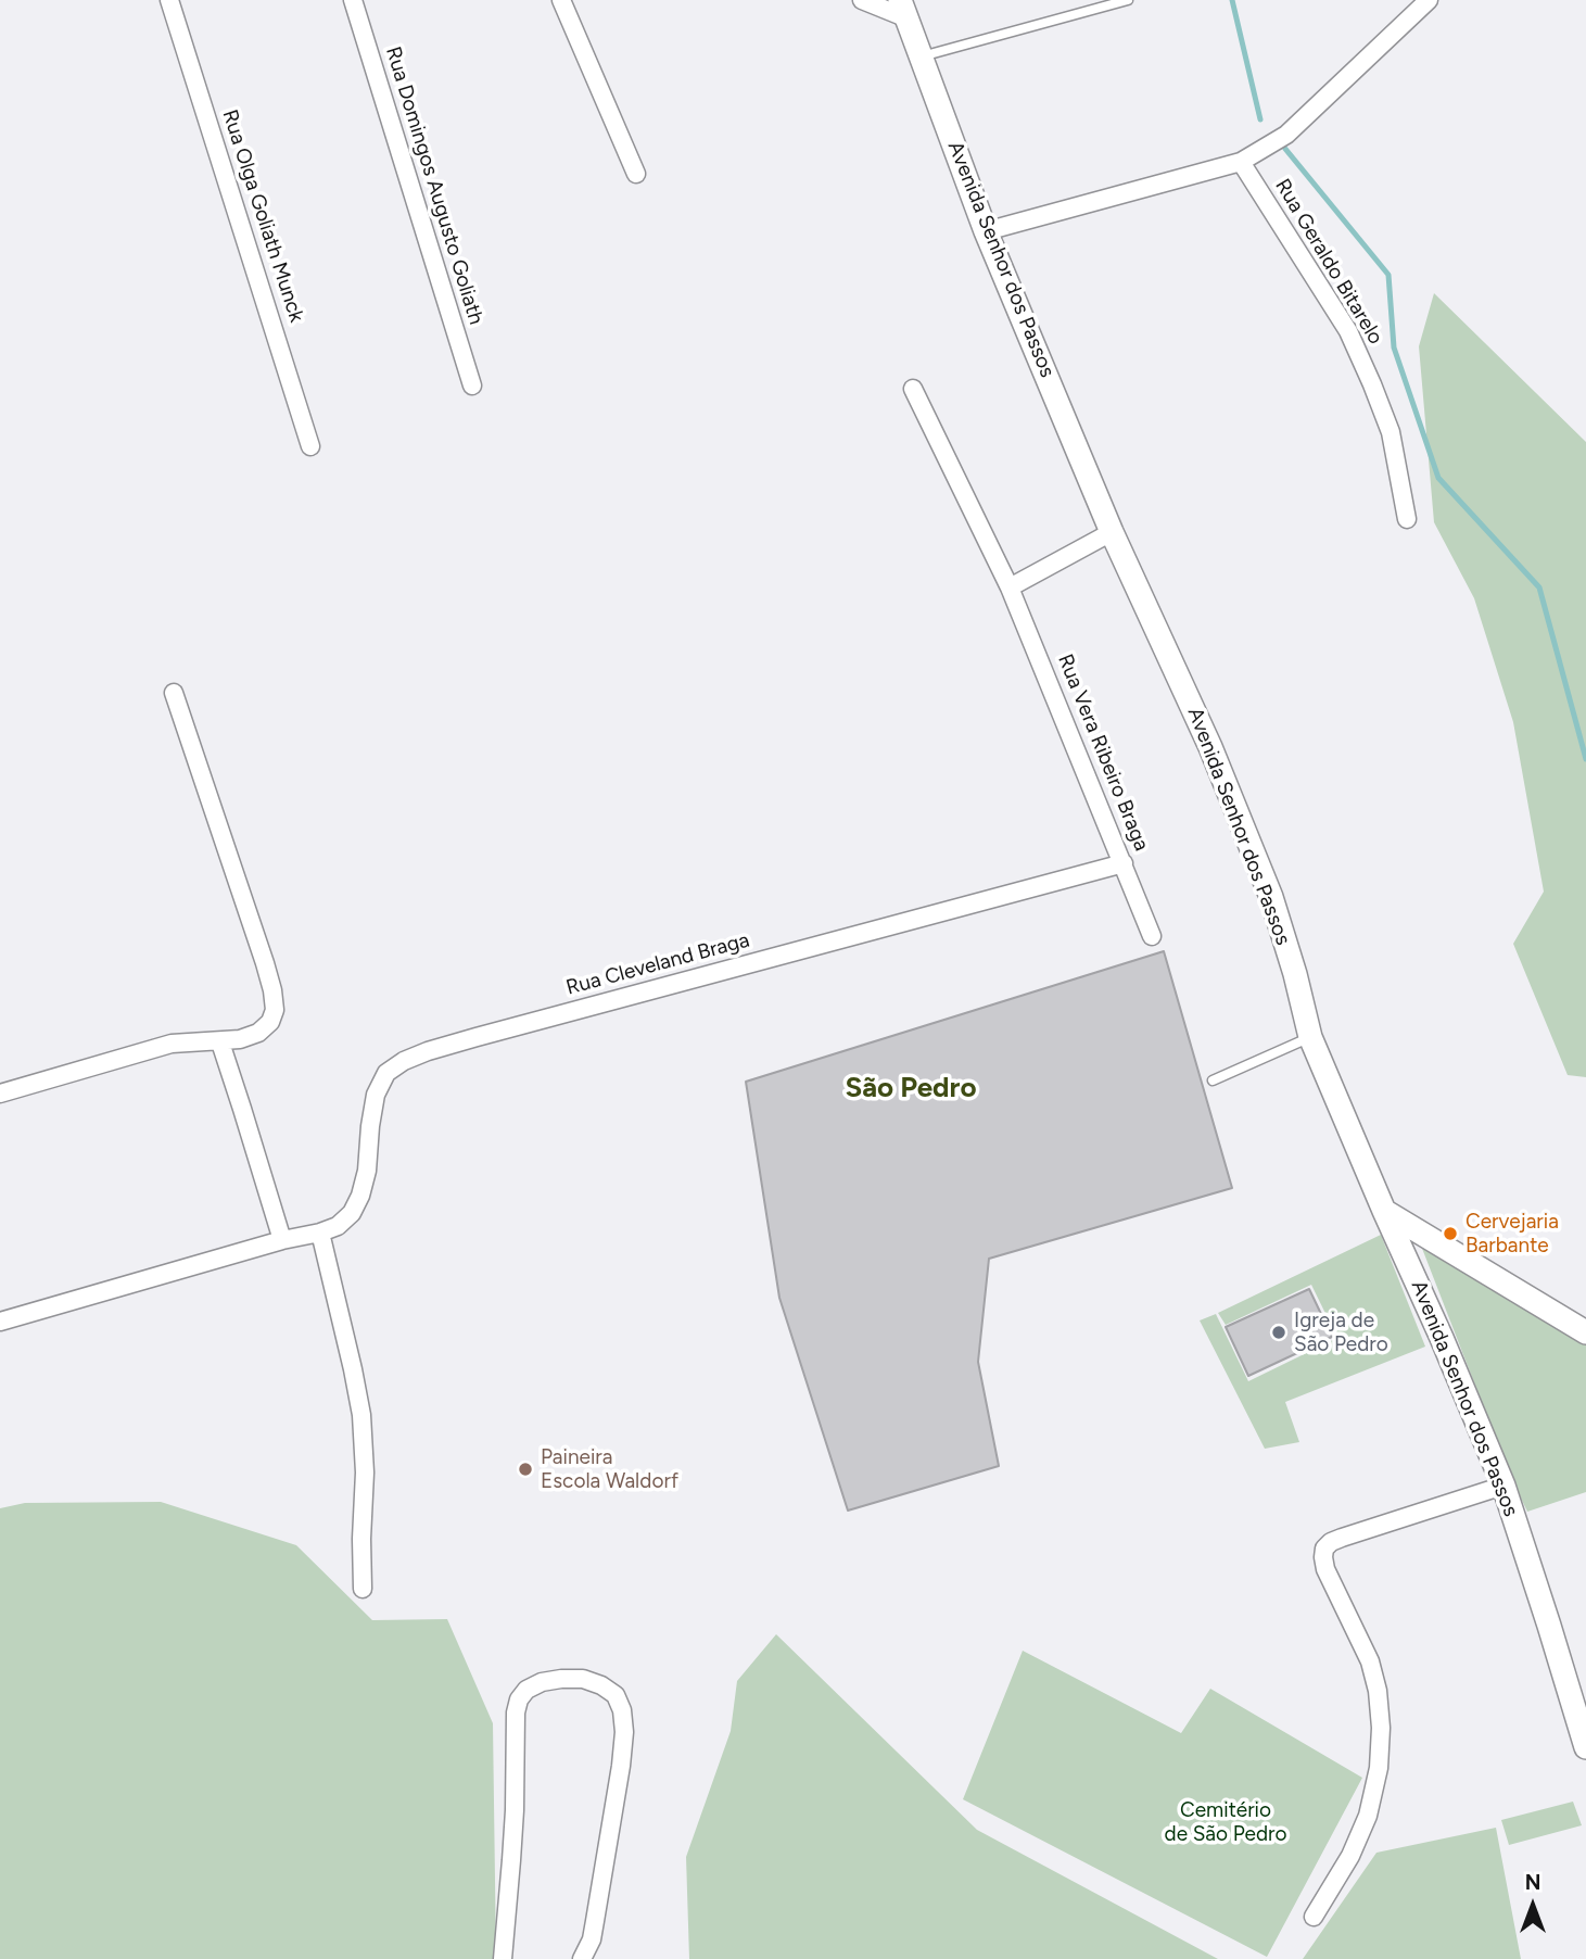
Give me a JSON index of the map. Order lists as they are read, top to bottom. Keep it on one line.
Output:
{"streets":{"street":["Rua Domingos Augusto Goliath","Rua Olga Goliath Munck","Avenida Senhor dos Passos","Rua Geraldo Bitarelo","Rua Vera Ribeiro Braga","Rua Cleveland Braga"]},"crossings":[["Rua Vera Ribeiro Braga","Rua Cleveland Braga"]],"districts":["São Pedro"],"parks":["Cemitério de São Pedro"],"places":["Cervejaria Barbante","Igreja de São Pedro","Paineira Escola Waldorf"],"north":"top"}
